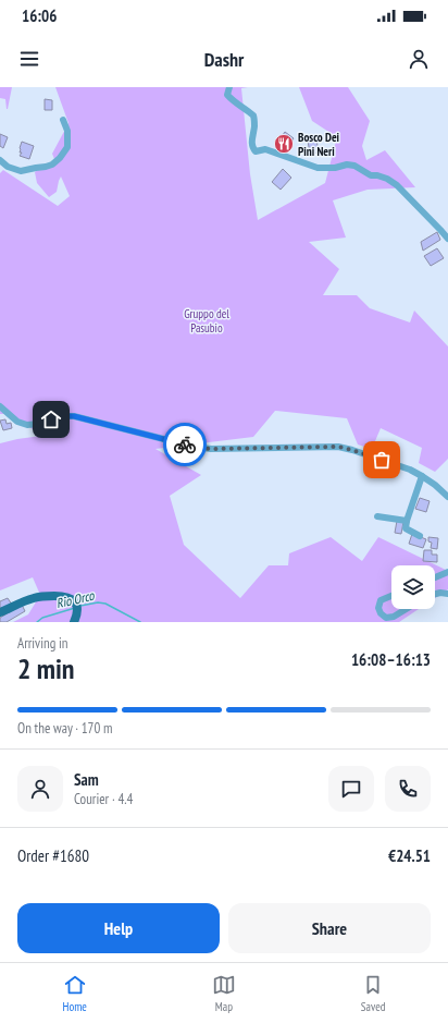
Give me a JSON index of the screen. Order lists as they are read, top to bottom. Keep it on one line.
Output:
{"water":["Rio Orco"],"parks":["Gruppo del Pasubio"],"places":{"restaurant":["Bosco Dei Pini Neri"]},"page":{"status":"16:06","header":"Dashr","heading":["2 min","Arriving in","16:08–16:13"],"panel":["Sam","Courier · 4.4","Order #1680","€24.51"],"bar":"On the way · 170 m","buttons":["Help","Share"],"tabs":["Home","Map","Saved"]}}
